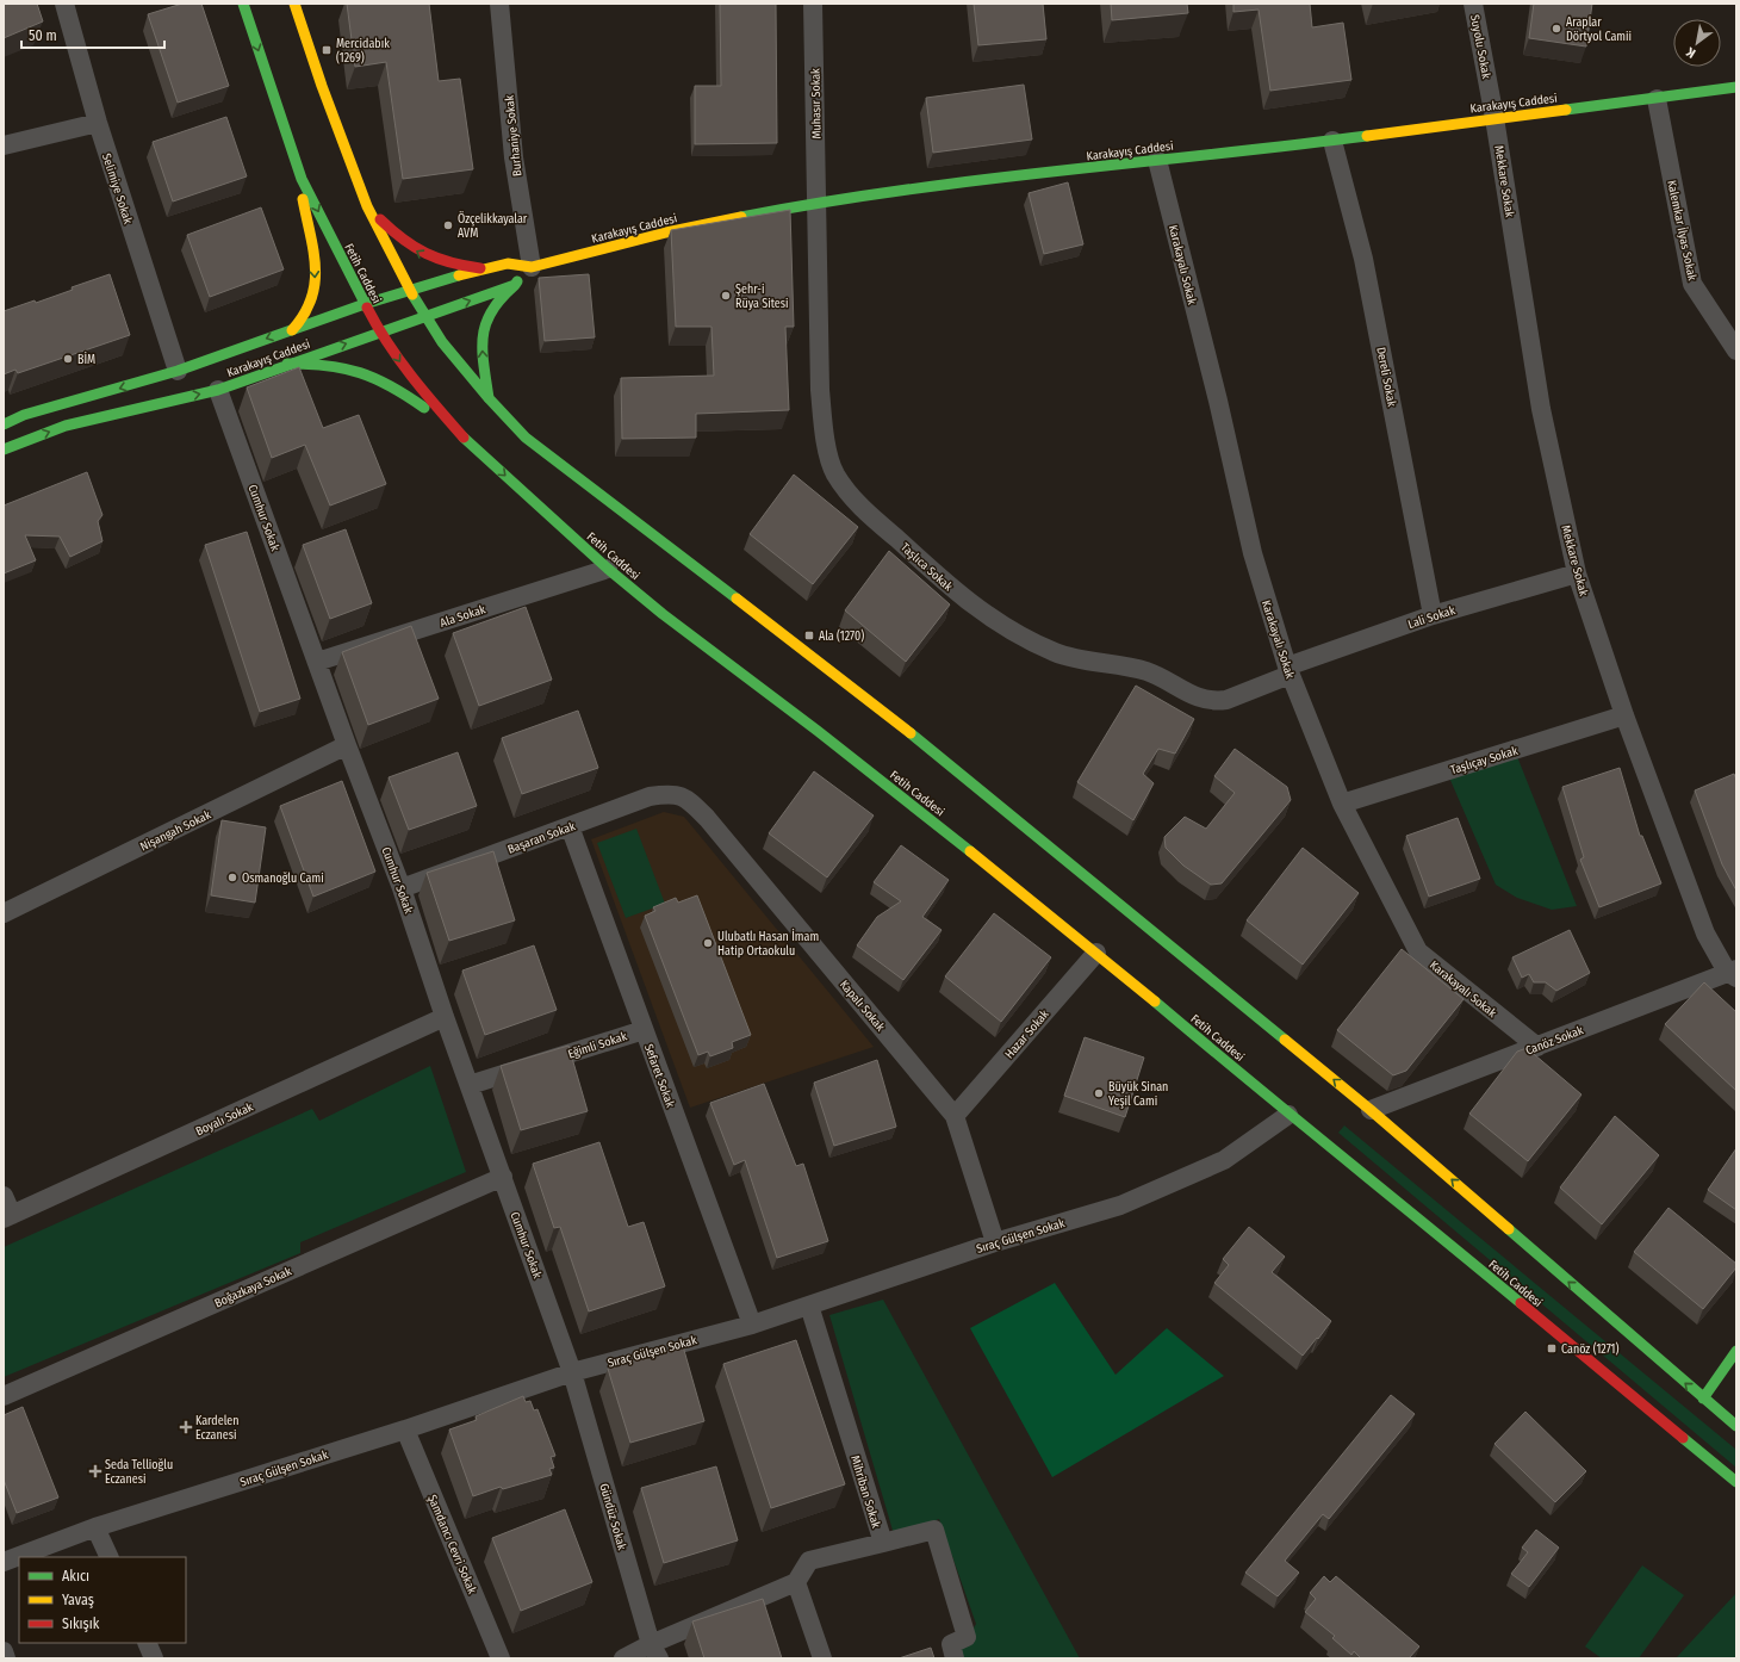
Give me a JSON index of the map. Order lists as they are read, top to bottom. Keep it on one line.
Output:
{"streets":{"main road":["Karakayış Caddesi","Fetih Caddesi"],"street":["Suyolu Sokak","Muhasır Sokak","Burhaniye Sokak","Mekkare Sokak","Selimiye Sokak","Kalemkar İlyas Sokak","Karakayalı Sokak","Dereli Sokak","Cumhur Sokak","Taşlıca Sokak","Ala Sokak","Lali Sokak","Taşlıçay Sokak","Nişangah Sokak","Başaran Sokak","Kapalı Sokak","Hazar Sokak","Canöz Sokak","Eğimli Sokak","Sefaret Sokak","Boyalı Sokak","Sıraç Gülşen Sokak","Boğazkaya Sokak","Mihriban Sokak","Gündüz Sokak","Şamdancı Cevri Sokak"]},"crossings":[["Suyolu Sokak","Karakayış Caddesi"],["Suyolu Sokak","Mekkare Sokak"],["Karakayış Caddesi","Muhasır Sokak"],["Karakayış Caddesi","Burhaniye Sokak"],["Karakayış Caddesi","Mekkare Sokak"],["Karakayış Caddesi","Selimiye Sokak"],["Karakayış Caddesi","Kalemkar İlyas Sokak"],["Karakayış Caddesi","Karakayalı Sokak"],["Karakayış Caddesi","Fetih Caddesi"],["Karakayış Caddesi","Dereli Sokak"],["Karakayış Caddesi","Cumhur Sokak"],["Karakayış Caddesi","Taşlıca Sokak"],["Muhasır Sokak","Taşlıca Sokak"],["Mekkare Sokak","Lali Sokak"],["Mekkare Sokak","Taşlıçay Sokak"],["Mekkare Sokak","Canöz Sokak"],["Karakayalı Sokak","Taşlıca Sokak"],["Karakayalı Sokak","Lali Sokak"],["Karakayalı Sokak","Taşlıçay Sokak"],["Karakayalı Sokak","Canöz Sokak"],["Fetih Caddesi","Ala Sokak"],["Fetih Caddesi","Hazar Sokak"],["Fetih Caddesi","Sıraç Gülşen Sokak"],["Dereli Sokak","Lali Sokak"],["Cumhur Sokak","Ala Sokak"],["Cumhur Sokak","Nişangah Sokak"],["Cumhur Sokak","Başaran Sokak"],["Cumhur Sokak","Eğimli Sokak"],["Cumhur Sokak","Boyalı Sokak"],["Cumhur Sokak","Sıraç Gülşen Sokak"],["Cumhur Sokak","Boğazkaya Sokak"],["Cumhur Sokak","Gündüz Sokak"],["Taşlıca Sokak","Lali Sokak"],["Başaran Sokak","Kapalı Sokak"],["Başaran Sokak","Sefaret Sokak"],["Kapalı Sokak","Hazar Sokak"],["Kapalı Sokak","Sıraç Gülşen Sokak"],["Eğimli Sokak","Sefaret Sokak"],["Sefaret Sokak","Sıraç Gülşen Sokak"],["Sıraç Gülşen Sokak","Mihriban Sokak"],["Sıraç Gülşen Sokak","Gündüz Sokak"],["Sıraç Gülşen Sokak","Şamdancı Cevri Sokak"]],"places":{"other":["Araplar Dörtyol Camii","Özçelikkayalar AVM","Şehr-i Rüya Sitesi","BİM","Osmanoğlu Cami","Ulubatlı Hasan İmam Hatip Ortaokulu","Büyük Sinan Yeşil Cami"],"transit":["Mercidabık (1269)","Ala (1270)","Canöz (1271)"],"health":["Kardelen Eczanesi","Seda Tellioğlu Eczanesi"]},"legend":["Akıcı","Yavaş","Sıkışık"],"scale_bar":"50 m","north":"bottom left"}
